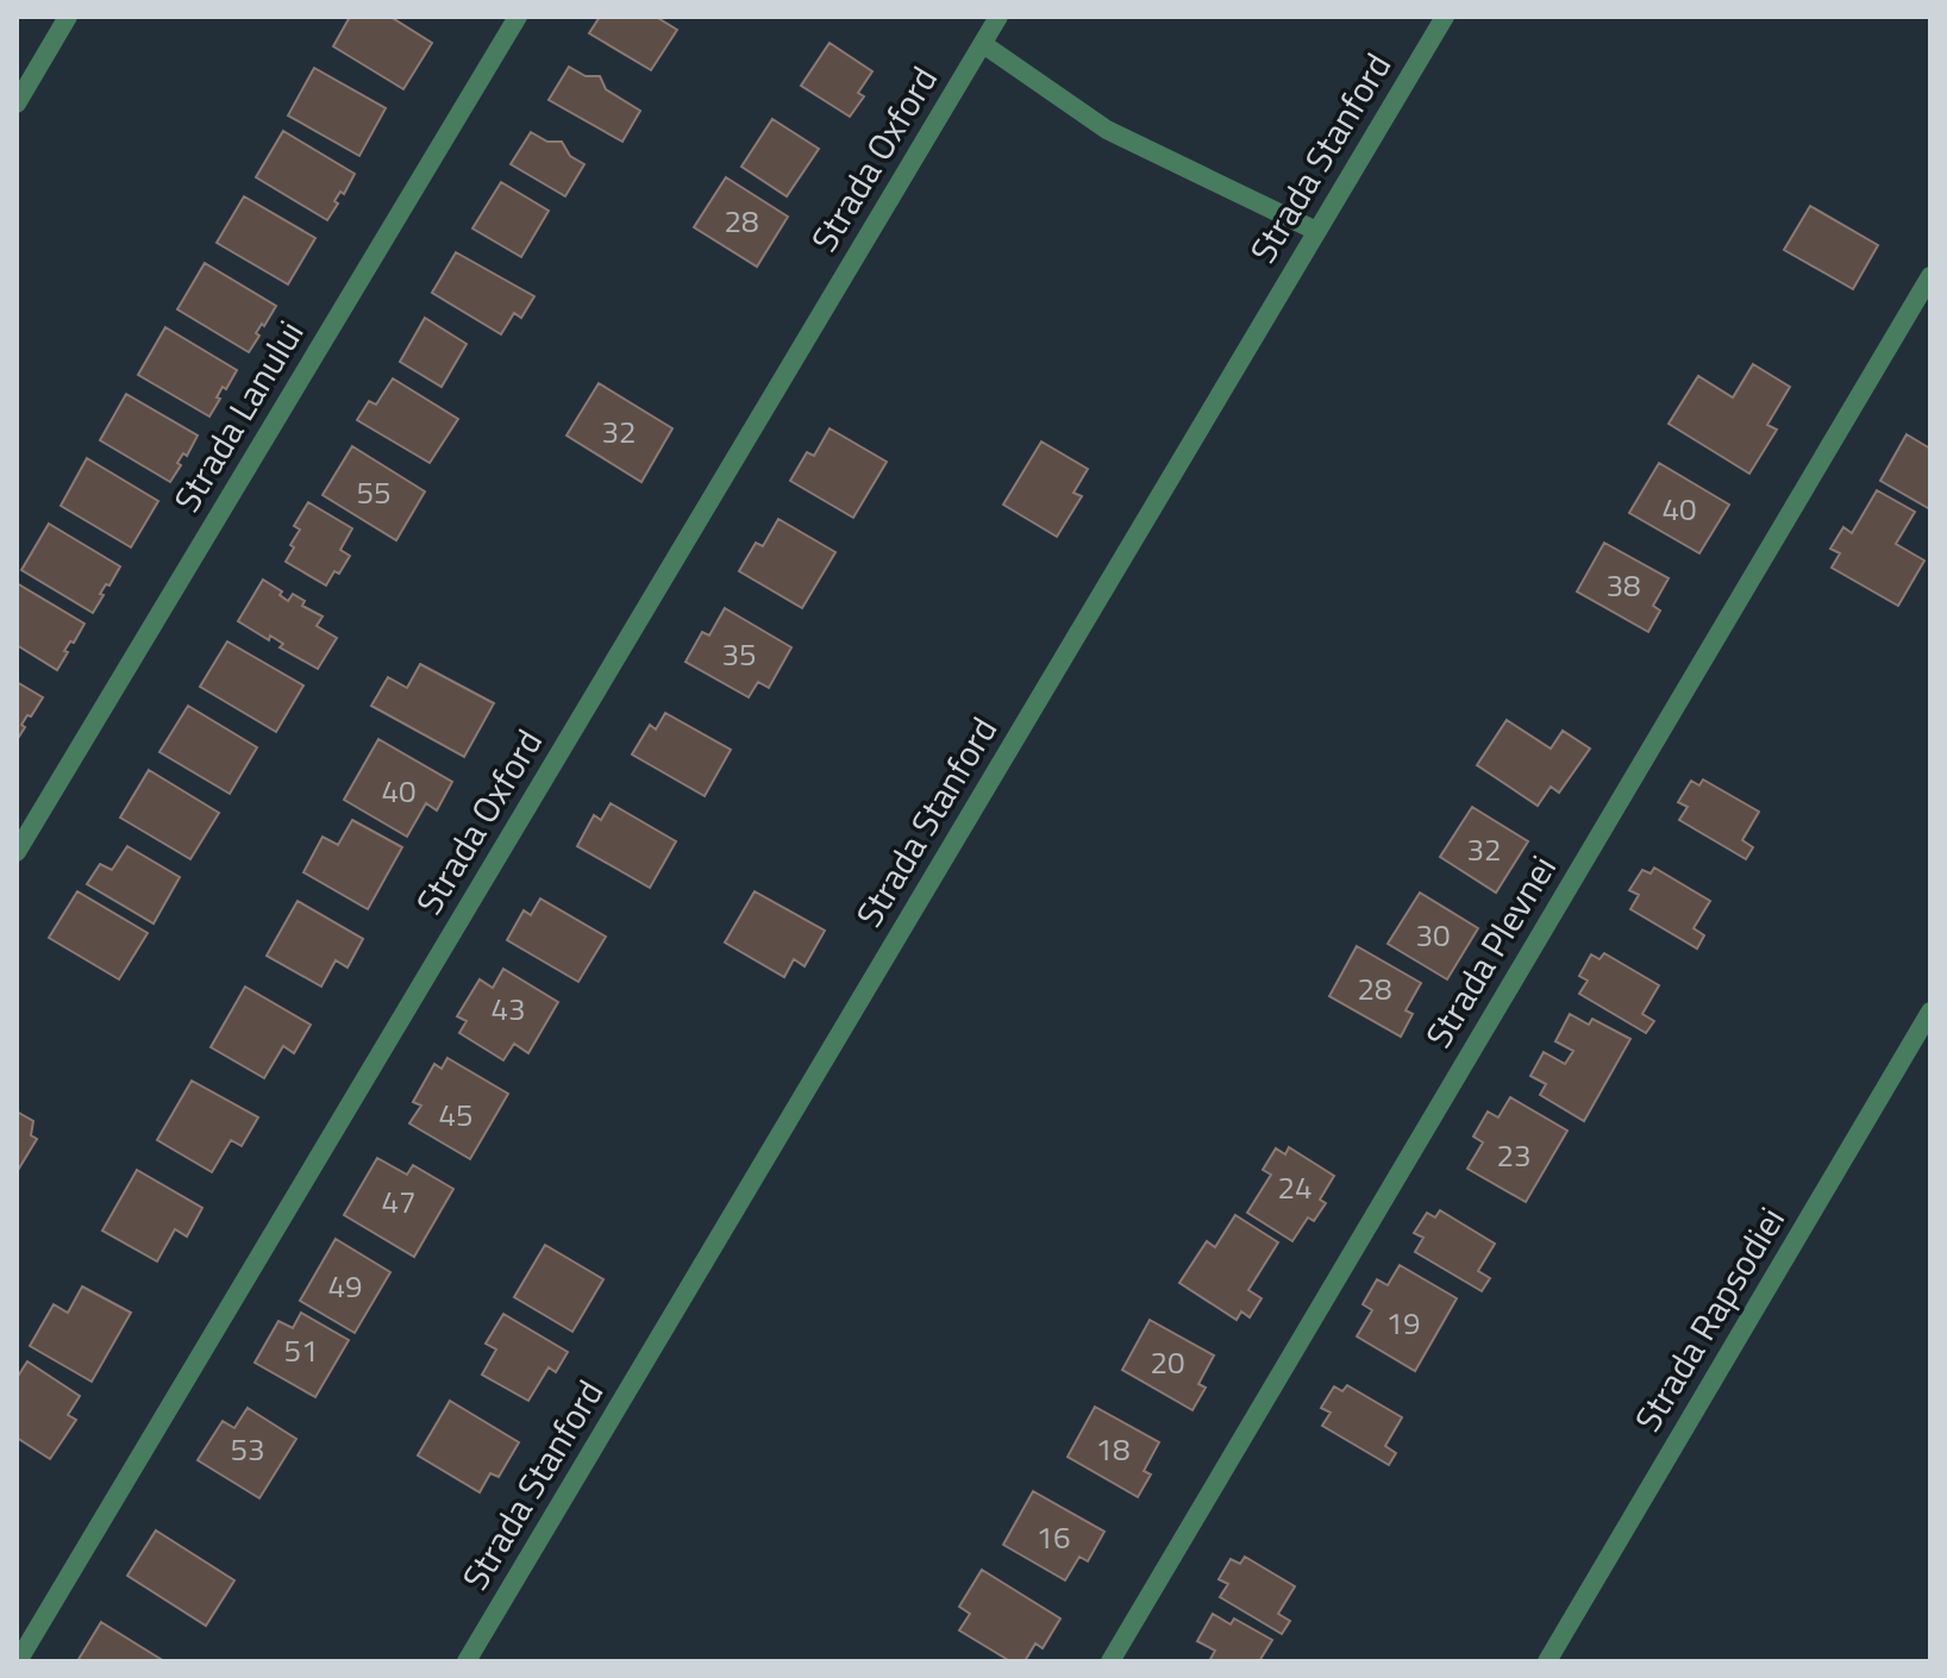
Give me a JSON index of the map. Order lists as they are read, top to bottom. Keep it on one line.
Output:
{"streets":{"street":["Strada Stanford","Strada Oxford","Strada Lanului","Strada Plevnei","Strada Rapsodiei"]},"house_numbers":["28","32","55","40","38","35","40","32","30","28","43","45","23","24","47","49","19","51","20","53","18","16"]}
